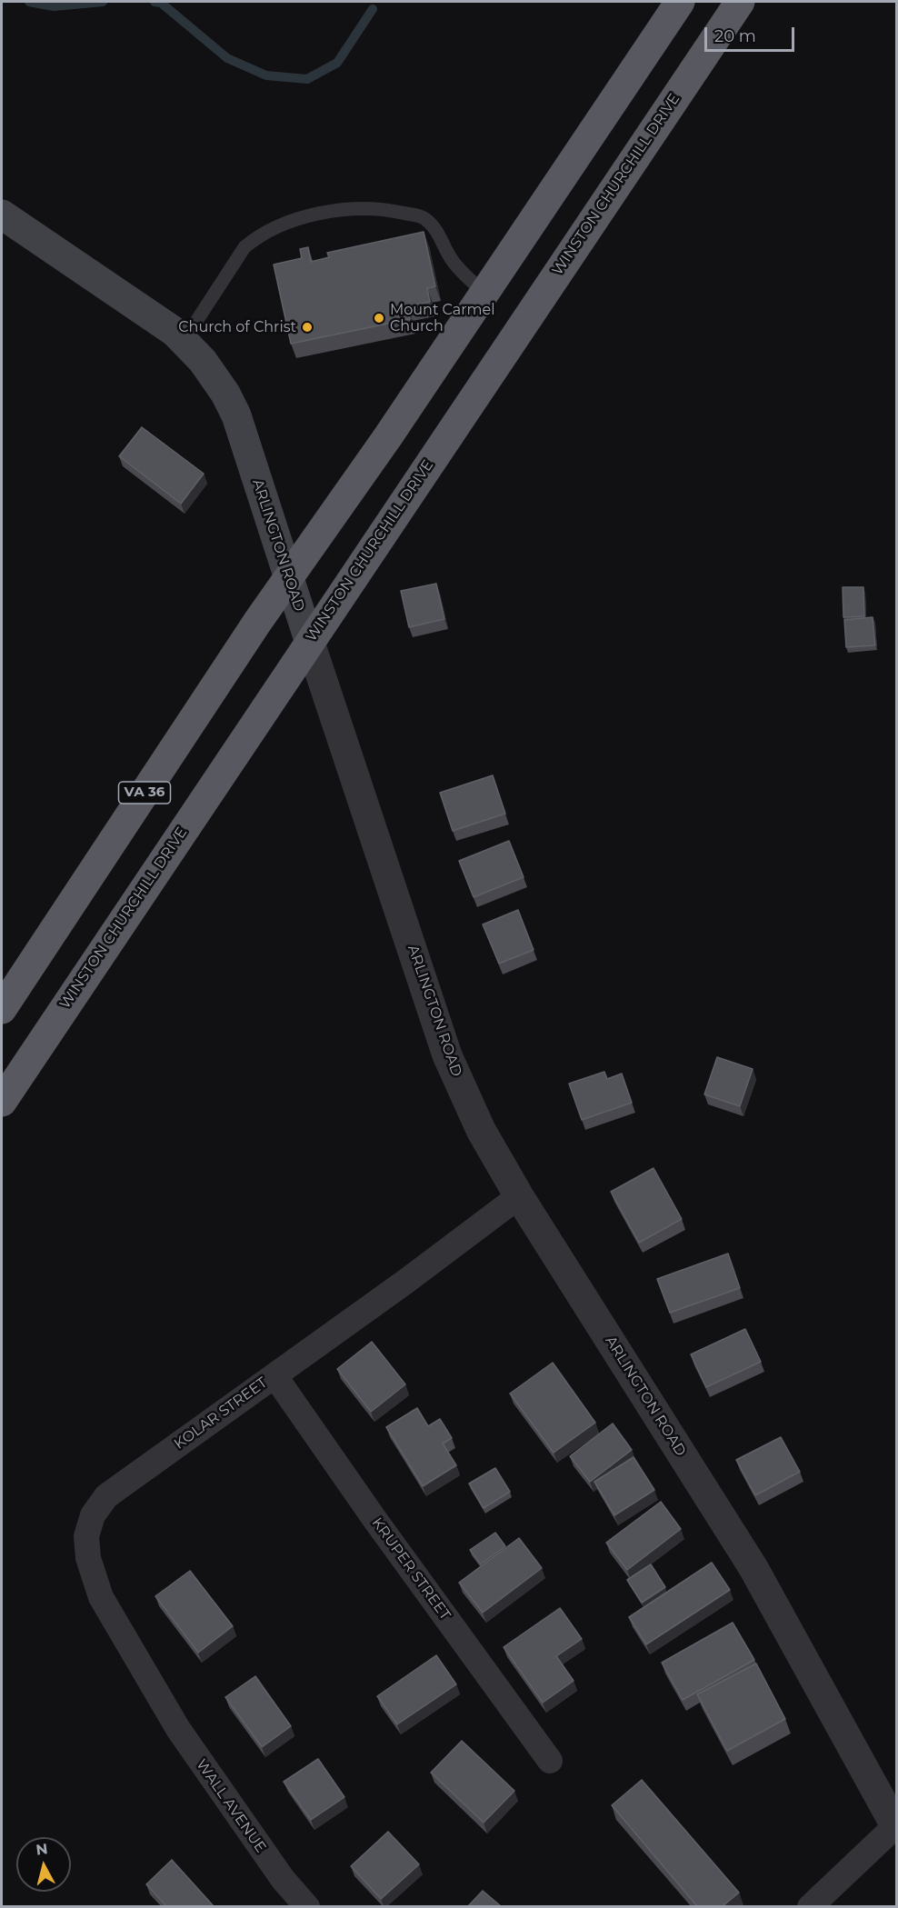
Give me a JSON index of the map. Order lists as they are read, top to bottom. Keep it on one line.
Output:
{"streets":{"highway":["WINSTON CHURCHILL DRIVE","VA 36"],"main road":["ARLINGTON ROAD"],"street":["KOLAR STREET","KRUPER STREET","WALL AVENUE"]},"crossings":[["WINSTON CHURCHILL DRIVE","ARLINGTON ROAD"],["ARLINGTON ROAD","VA 36"],["ARLINGTON ROAD","KOLAR STREET"],["KOLAR STREET","KRUPER STREET"],["KOLAR STREET","WALL AVENUE"]],"places":["Mount Carmel Church","Church of Christ"],"scale_bar":"20 m","north":"top"}
